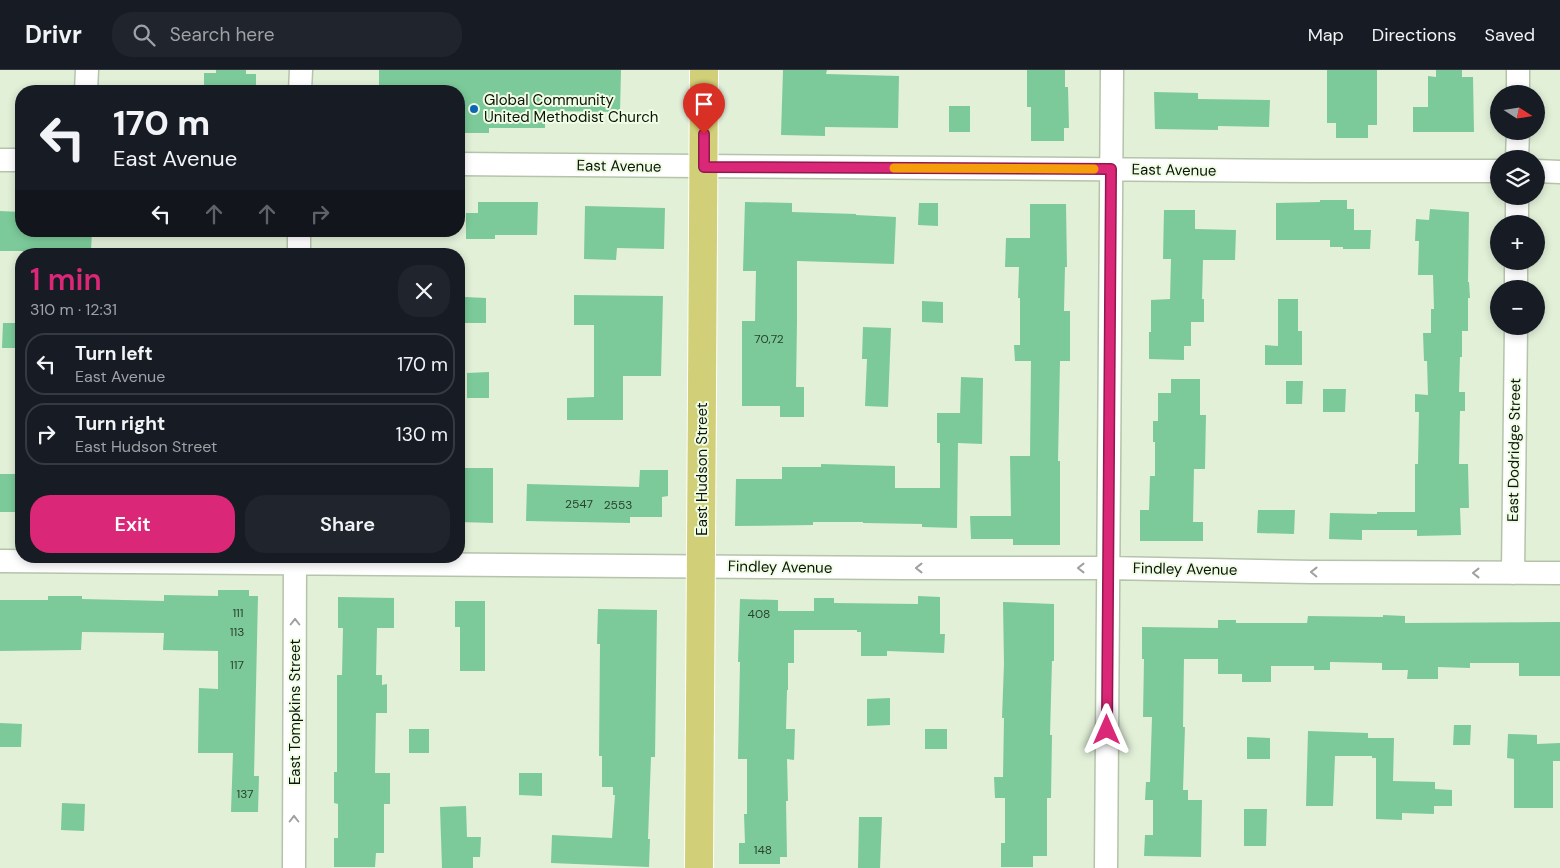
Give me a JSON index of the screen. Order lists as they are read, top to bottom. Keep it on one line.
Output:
{"streets":{"main road":["East Hudson Street"],"street":["East Avenue","East Dodridge Street","Findley Avenue","East Tompkins Street"]},"crossings":[["East Avenue","East Hudson Street"],["East Dodridge Street","Findley Avenue"],["East Hudson Street","Findley Avenue"]],"one_way":["Findley Avenue","East Tompkins Street"],"places":["Global Community United Methodist Church"],"house_numbers":["70,72","2547","2553","111","408","113","117","137","148"],"north":"right","page":{"header":"Drivr","search":"Search here","nav":["Map","Directions","Saved"],"map_buttons":["+","−"],"turn":["170 m","East Avenue"],"heading":["1 min","310 m · 12:31"],"list":[{"name":"Turn left","note":"East Avenue","value":"170 m"},{"name":"Turn right","note":"East Hudson Street","value":"130 m"}],"buttons":["Exit","Share"]}}
